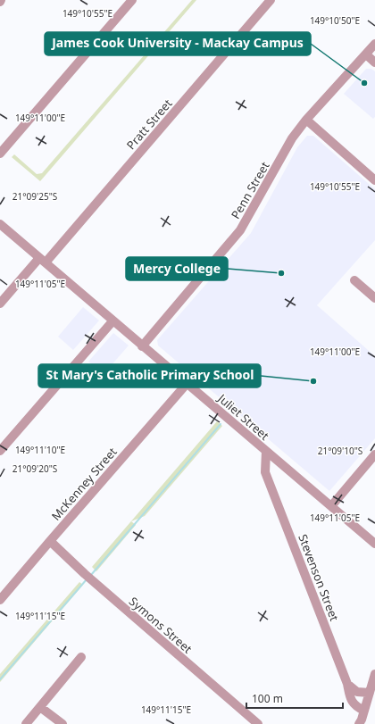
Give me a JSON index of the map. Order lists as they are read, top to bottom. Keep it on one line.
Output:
{"streets":{"street":["Pratt Street","Penn Street","Juliet Street","McKenney Street","Stevenson Street","Symons Street"]},"crossings":[["Pratt Street","Juliet Street"],["Penn Street","Juliet Street"],["Juliet Street","McKenney Street"],["Juliet Street","Stevenson Street"],["McKenney Street","Symons Street"]],"places":["James Cook University - Mackay Campus","Mercy College","St Mary's Catholic Primary School"],"scale_bar":"100 m","coordinates":["149°10'55\"E","149°10'50\"E","149°11'00\"E","21°09'25\"S","149°11'05\"E","149°11'10\"E","21°09'10\"S","21°09'20\"S","149°11'15\"E"]}
